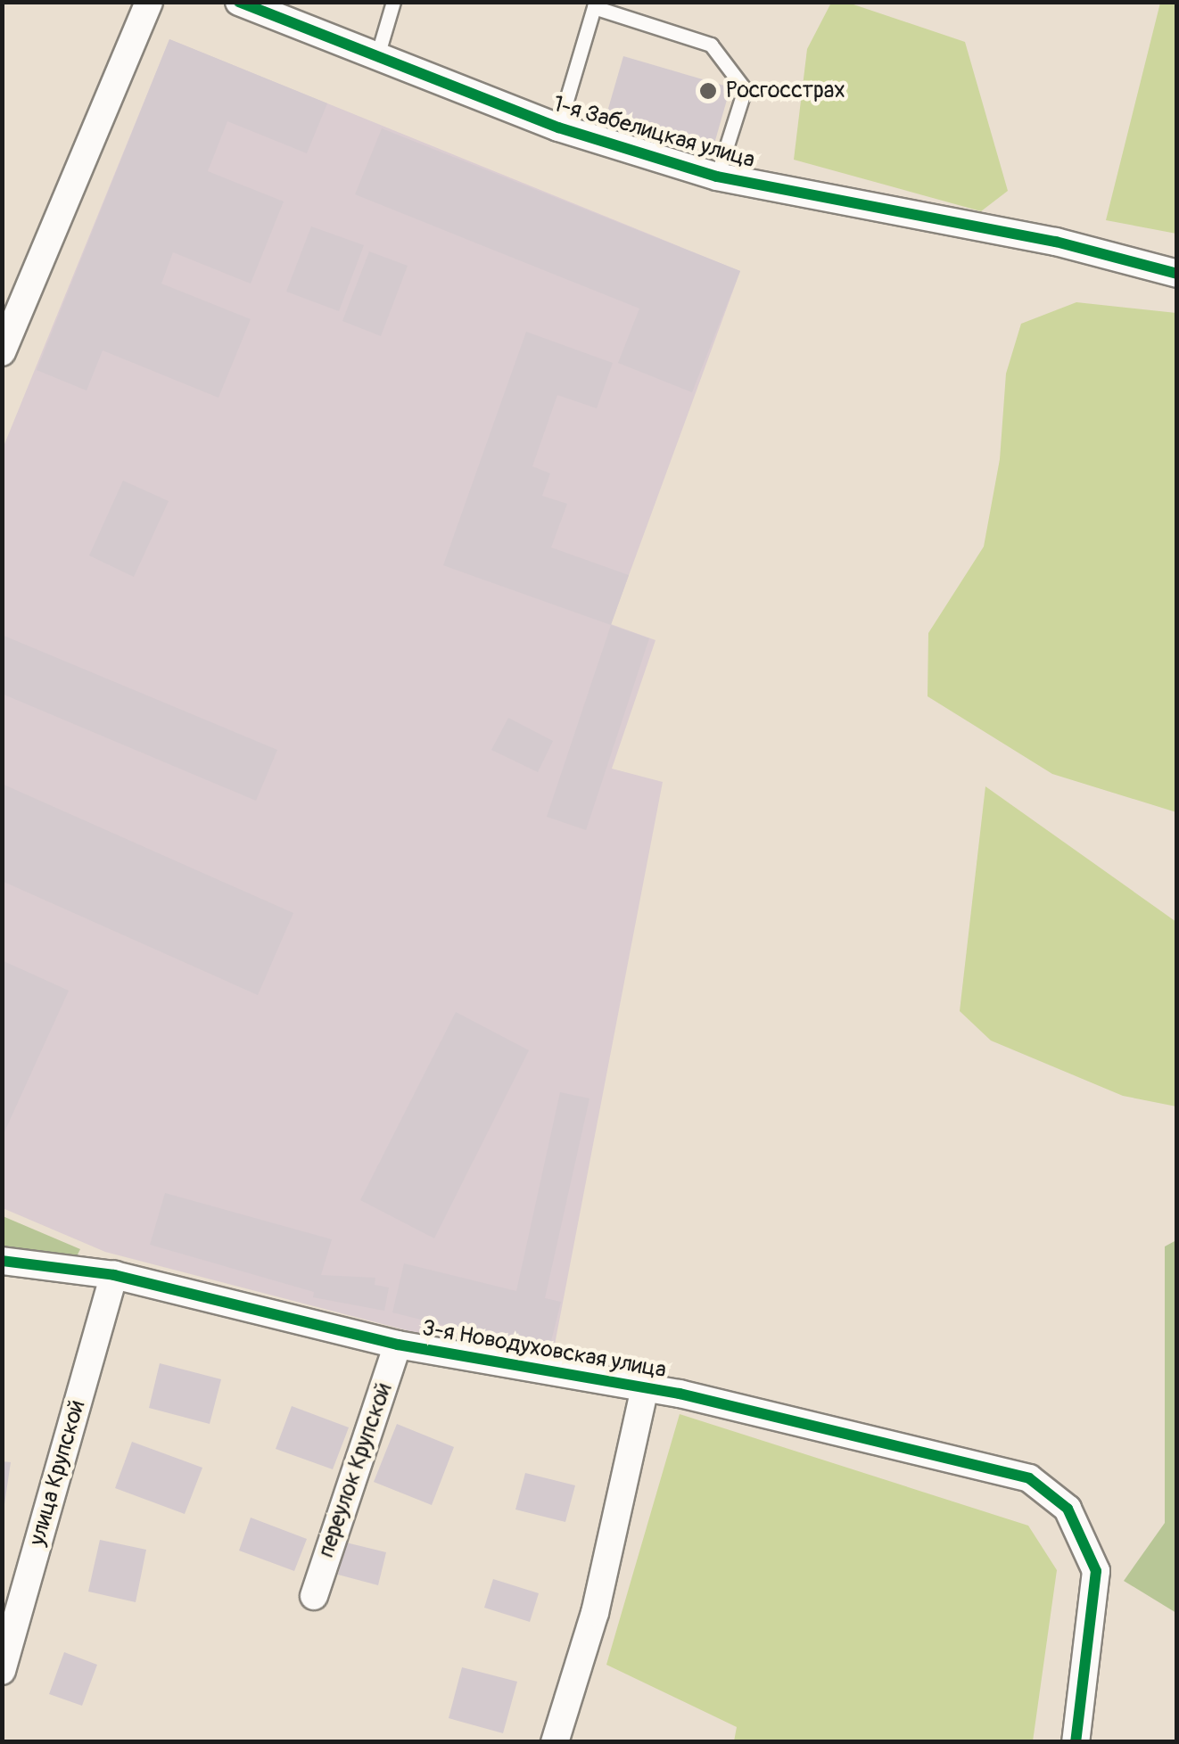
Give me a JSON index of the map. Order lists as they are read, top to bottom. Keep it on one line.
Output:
{"streets":{"street":["1-я Забелицкая улица","3-я Новодуховская улица","переулок Крупской","улица Крупской"]},"crossings":[["3-я Новодуховская улица","переулок Крупской"],["3-я Новодуховская улица","улица Крупской"]],"places":["Росгосстрах"]}
